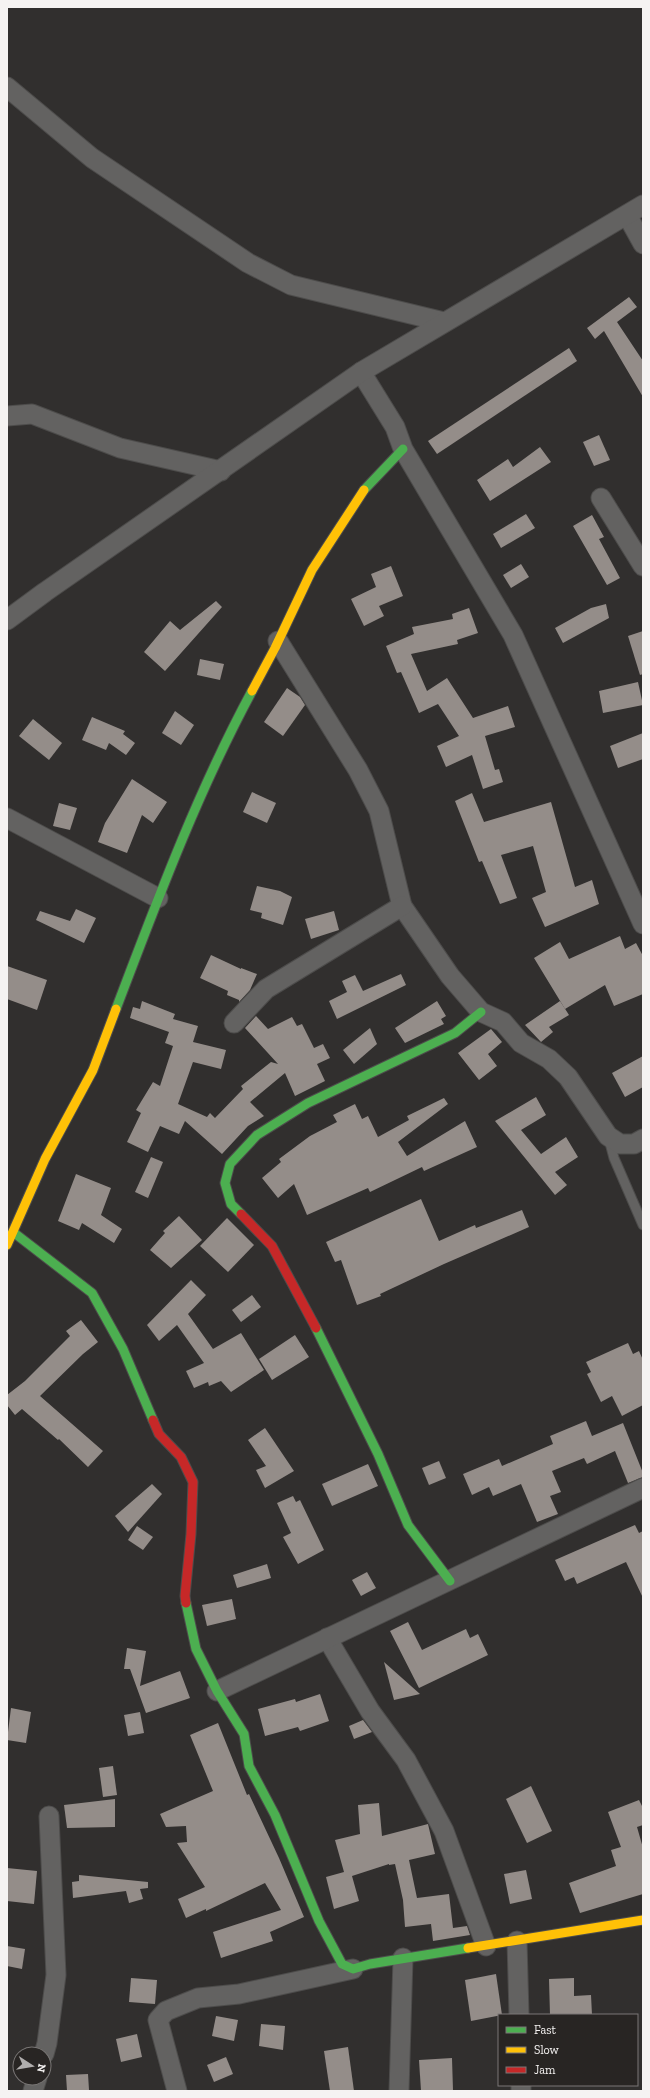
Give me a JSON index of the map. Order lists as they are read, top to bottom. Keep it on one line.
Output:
{"legend":["Fast","Slow","Jam"],"north":"right"}
